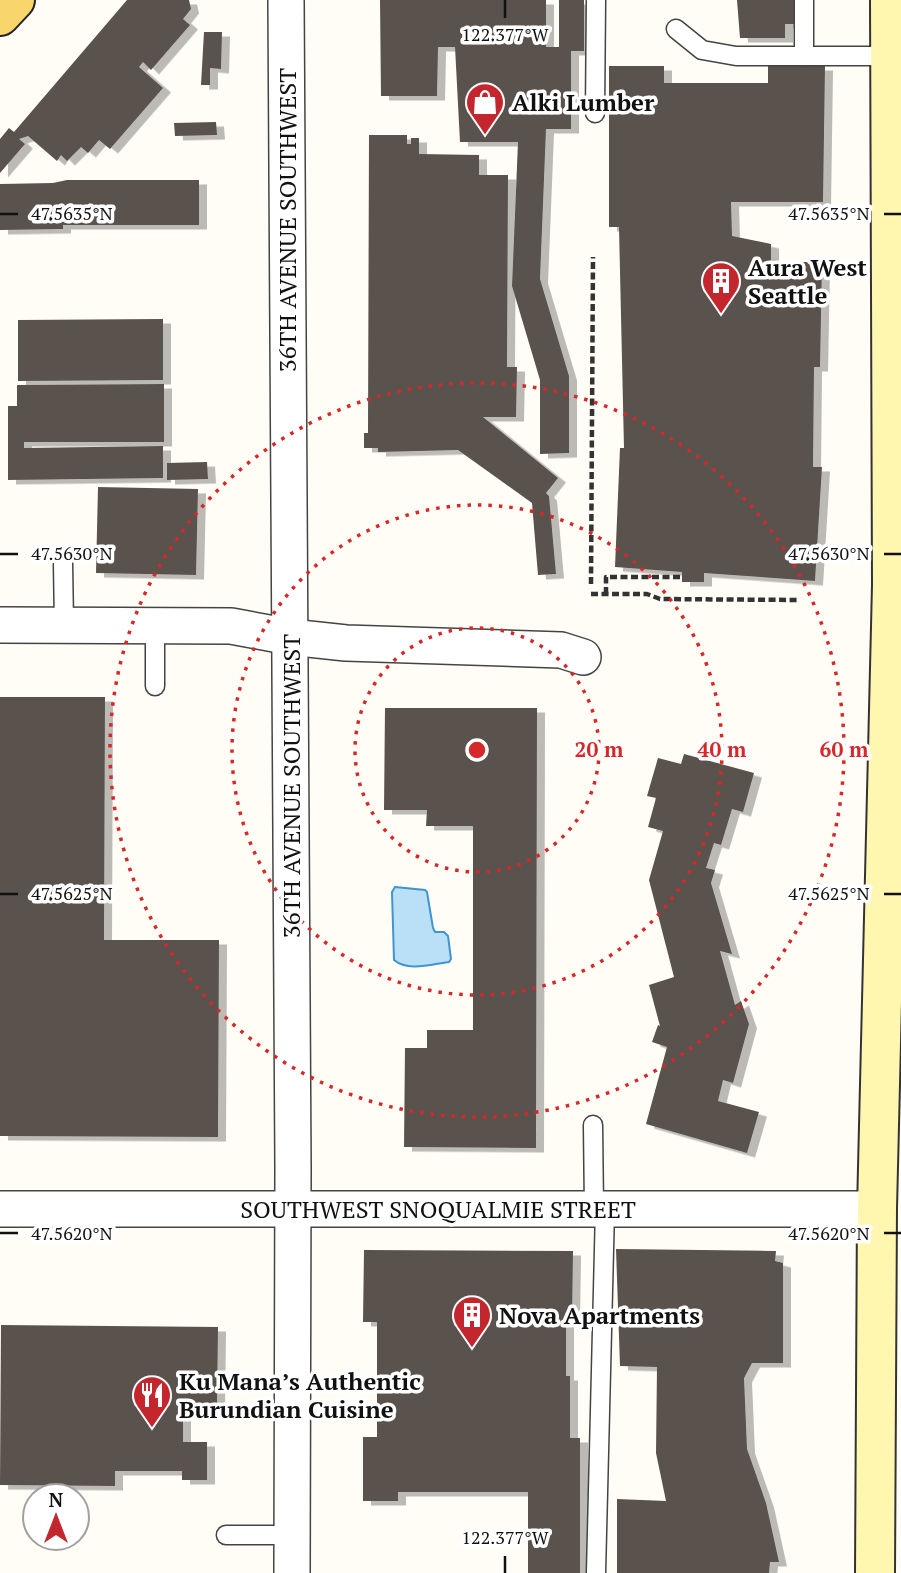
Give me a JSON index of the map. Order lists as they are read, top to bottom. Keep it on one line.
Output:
{"streets":{"street":["36TH AVENUE SOUTHWEST","SOUTHWEST SNOQUALMIE STREET"]},"crossings":[["36TH AVENUE SOUTHWEST","SOUTHWEST SNOQUALMIE STREET"]],"places":{"shop":["Alki Lumber"],"building":["Aura West Seattle","Nova Apartments"],"restaurant":["Ku Mana’s Authentic Burundian Cuisine"]},"north":"top","coordinates":["122.377°W","47.5635°N","47.5630°N","47.5625°N","47.5620°N"],"rings":["20 m","40 m","60 m"]}
